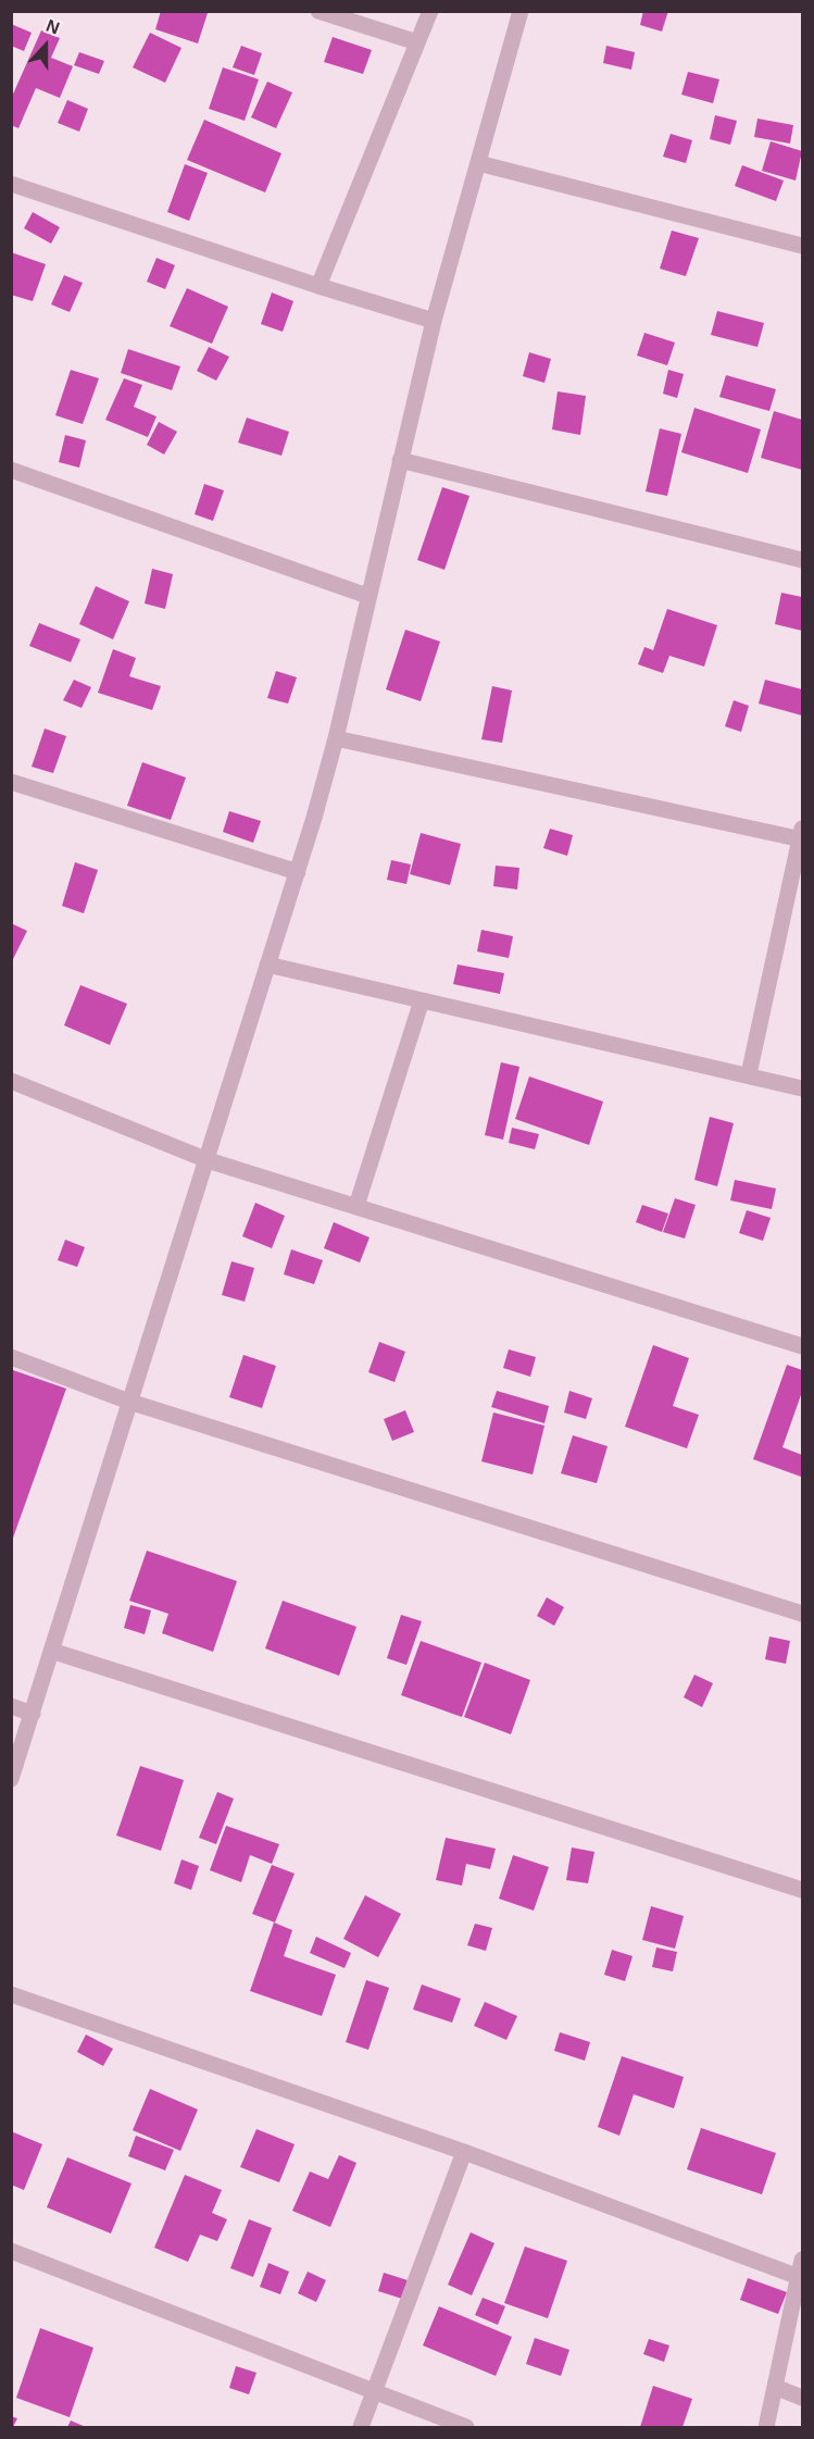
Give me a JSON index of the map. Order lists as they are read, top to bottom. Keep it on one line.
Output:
{"north":"top"}
